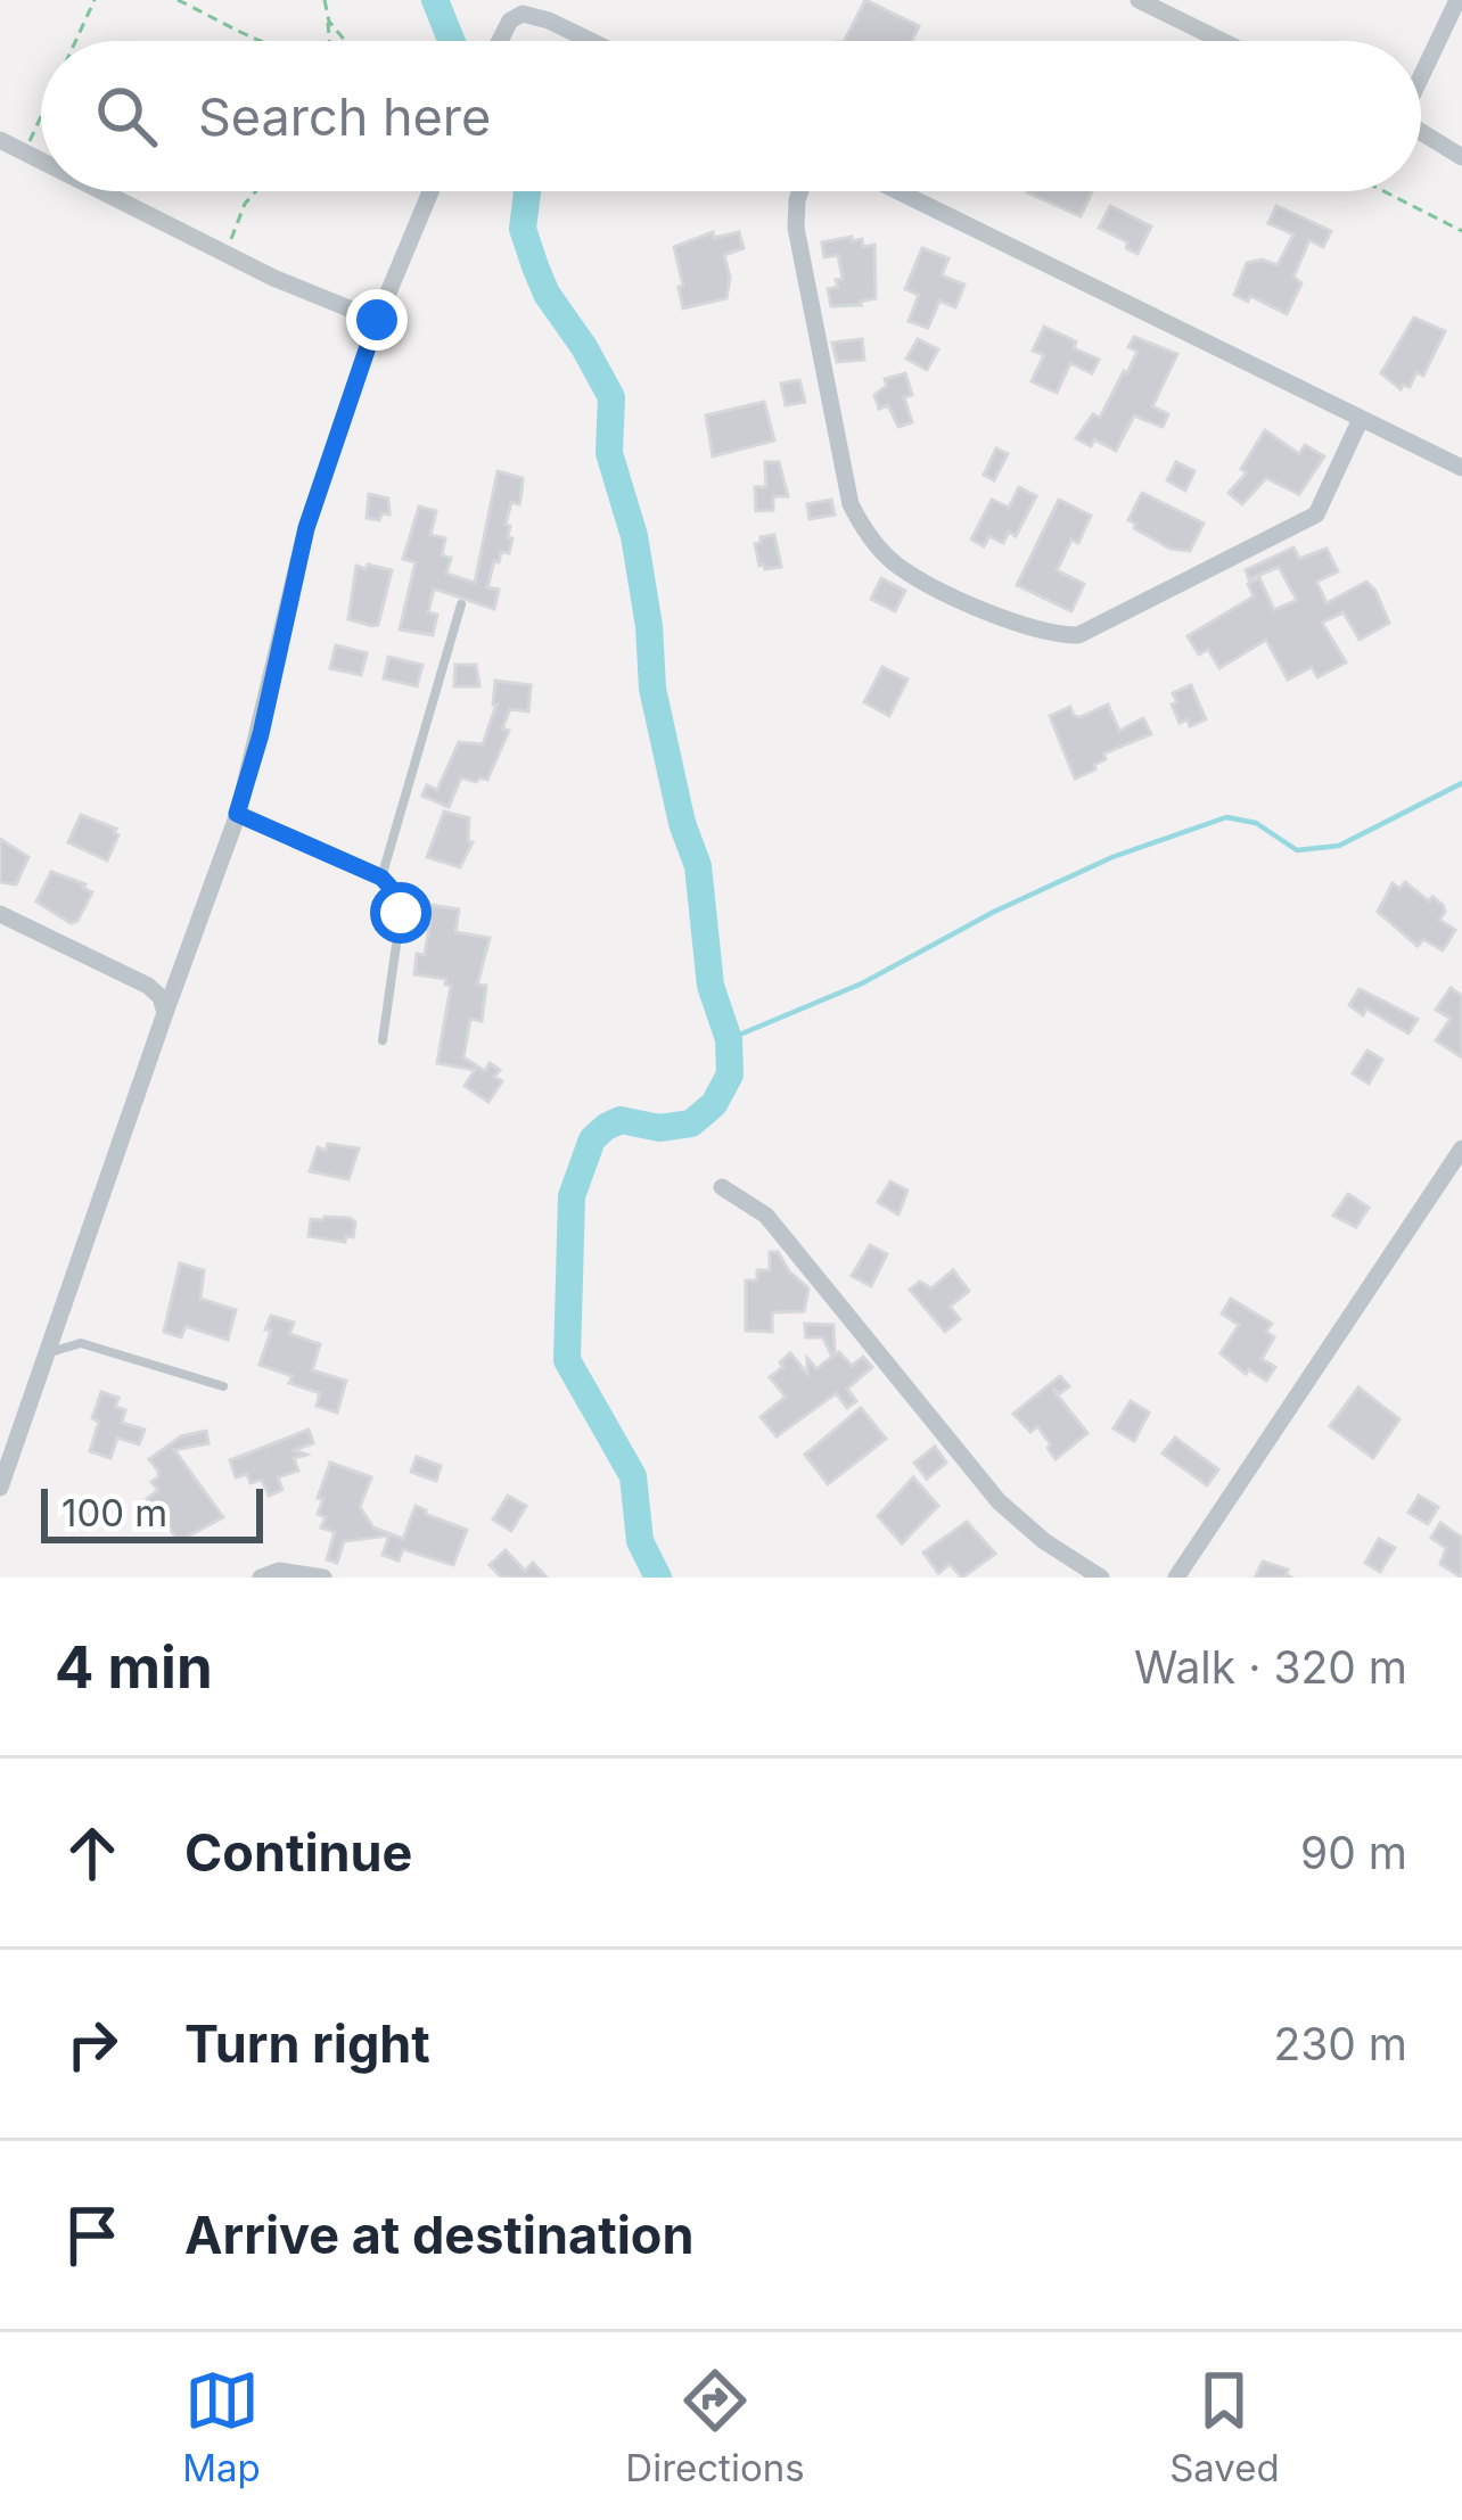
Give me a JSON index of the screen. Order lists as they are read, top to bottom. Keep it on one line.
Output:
{"scale_bar":"100 m","page":{"search":"Search here","scale":"100 m","heading":["4 min","Walk · 320 m"],"list":[["Continue","90 m"],["Turn right","230 m"],"Arrive at destination"],"nav":["Map","Directions","Saved"]}}
